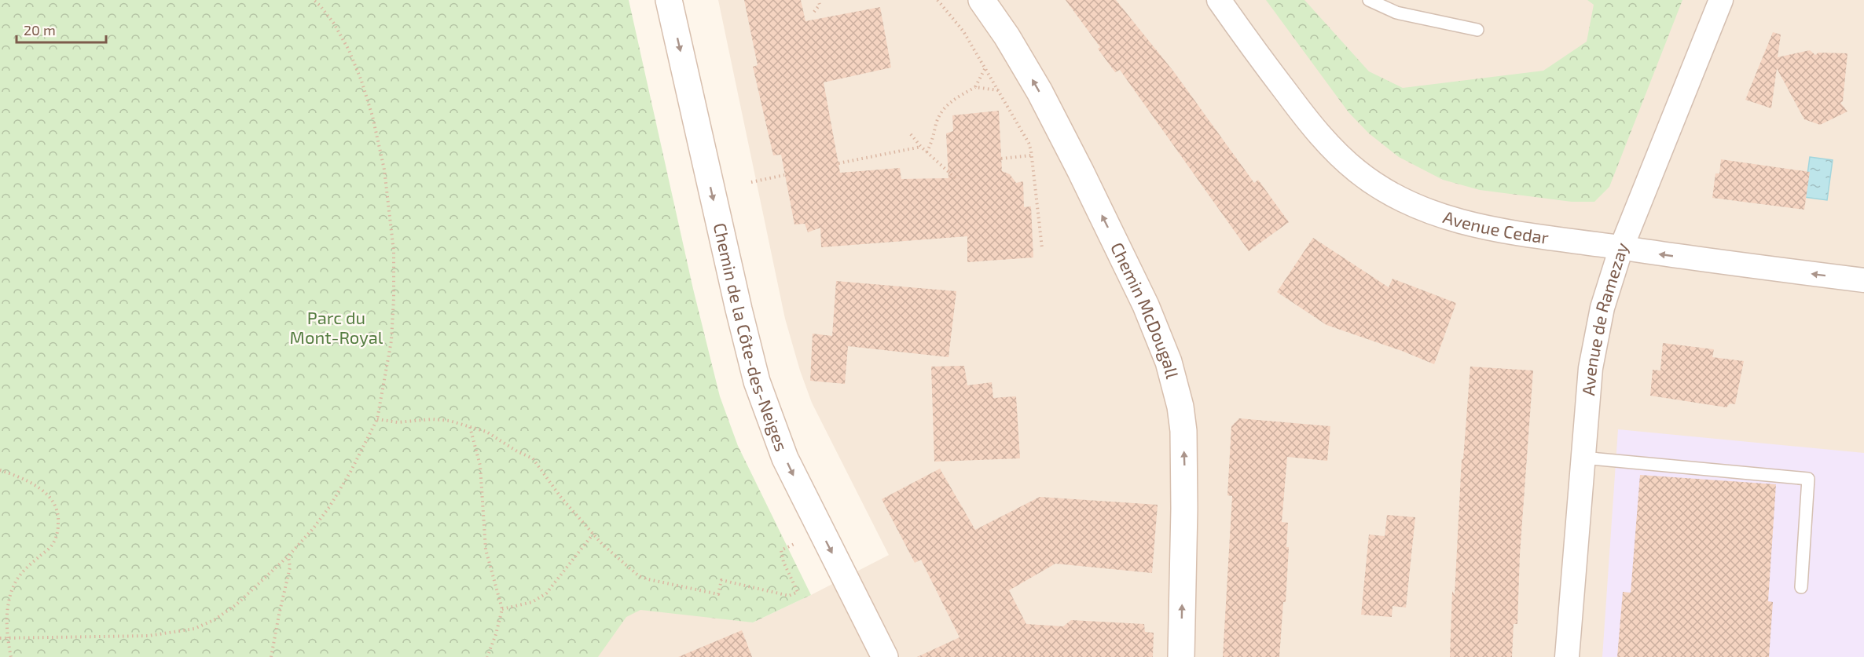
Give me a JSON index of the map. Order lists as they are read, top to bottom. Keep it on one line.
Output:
{"streets":{"main road":["Chemin McDougall","Chemin de la Côte-des-Neiges"],"street":["Avenue Cedar","Avenue de Ramezay"]},"crossings":[["Avenue Cedar","Avenue de Ramezay"]],"one_way":["Chemin McDougall","Chemin de la Côte-des-Neiges"],"parks":["Parc du Mont-Royal"],"scale_bar":"20 m"}
